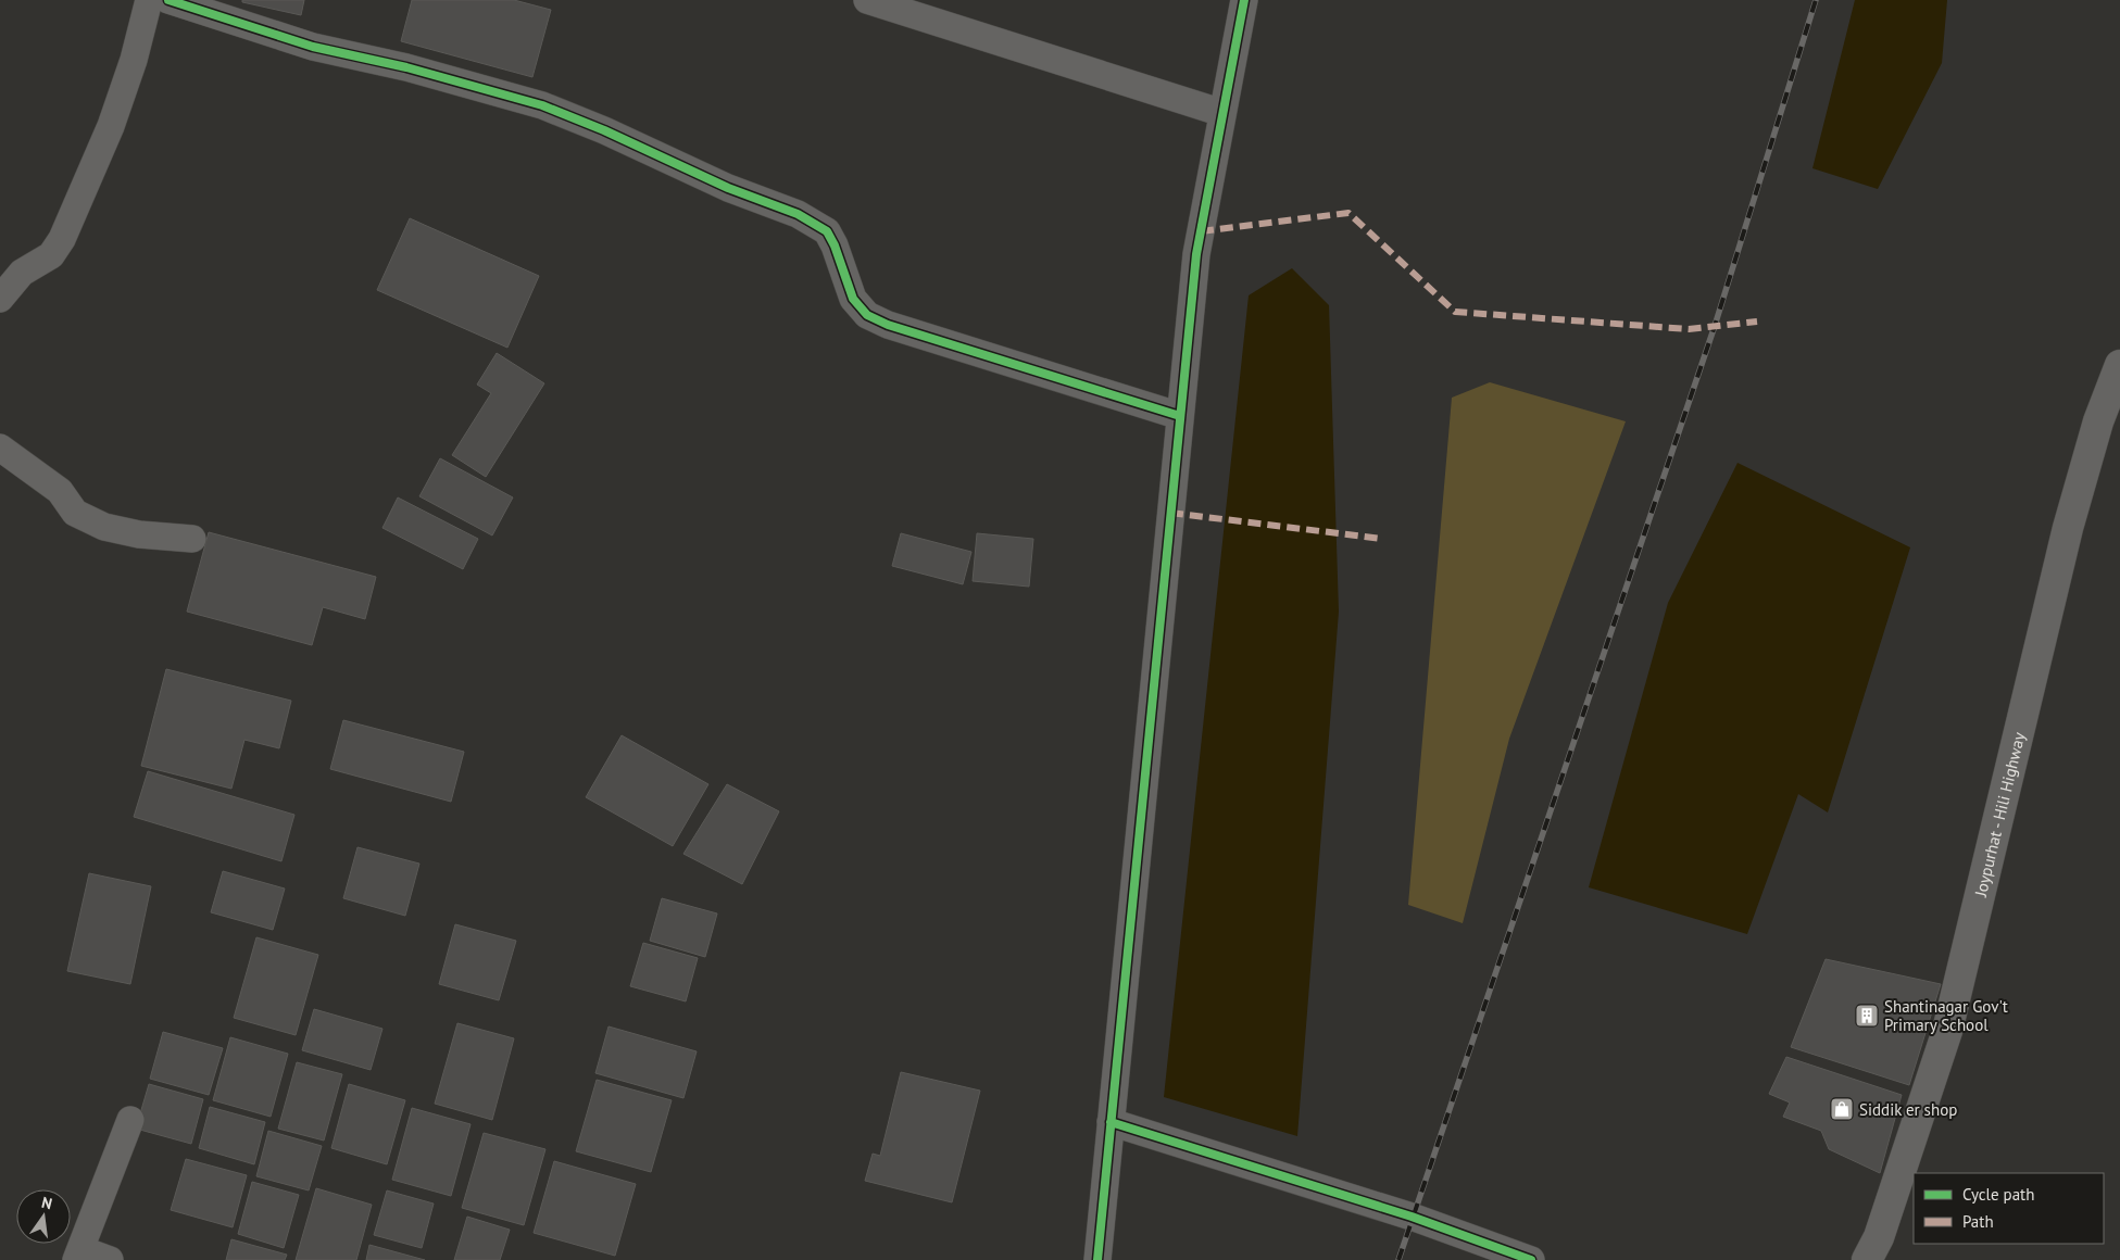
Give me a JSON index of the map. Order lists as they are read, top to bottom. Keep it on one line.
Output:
{"streets":{"main road":["Joypurhat - Hili Highway"]},"places":{"building":["Shantinagar Gov't Primary School"],"shop":["Siddik er shop"]},"legend":["Cycle path","Path"],"north":"top"}
